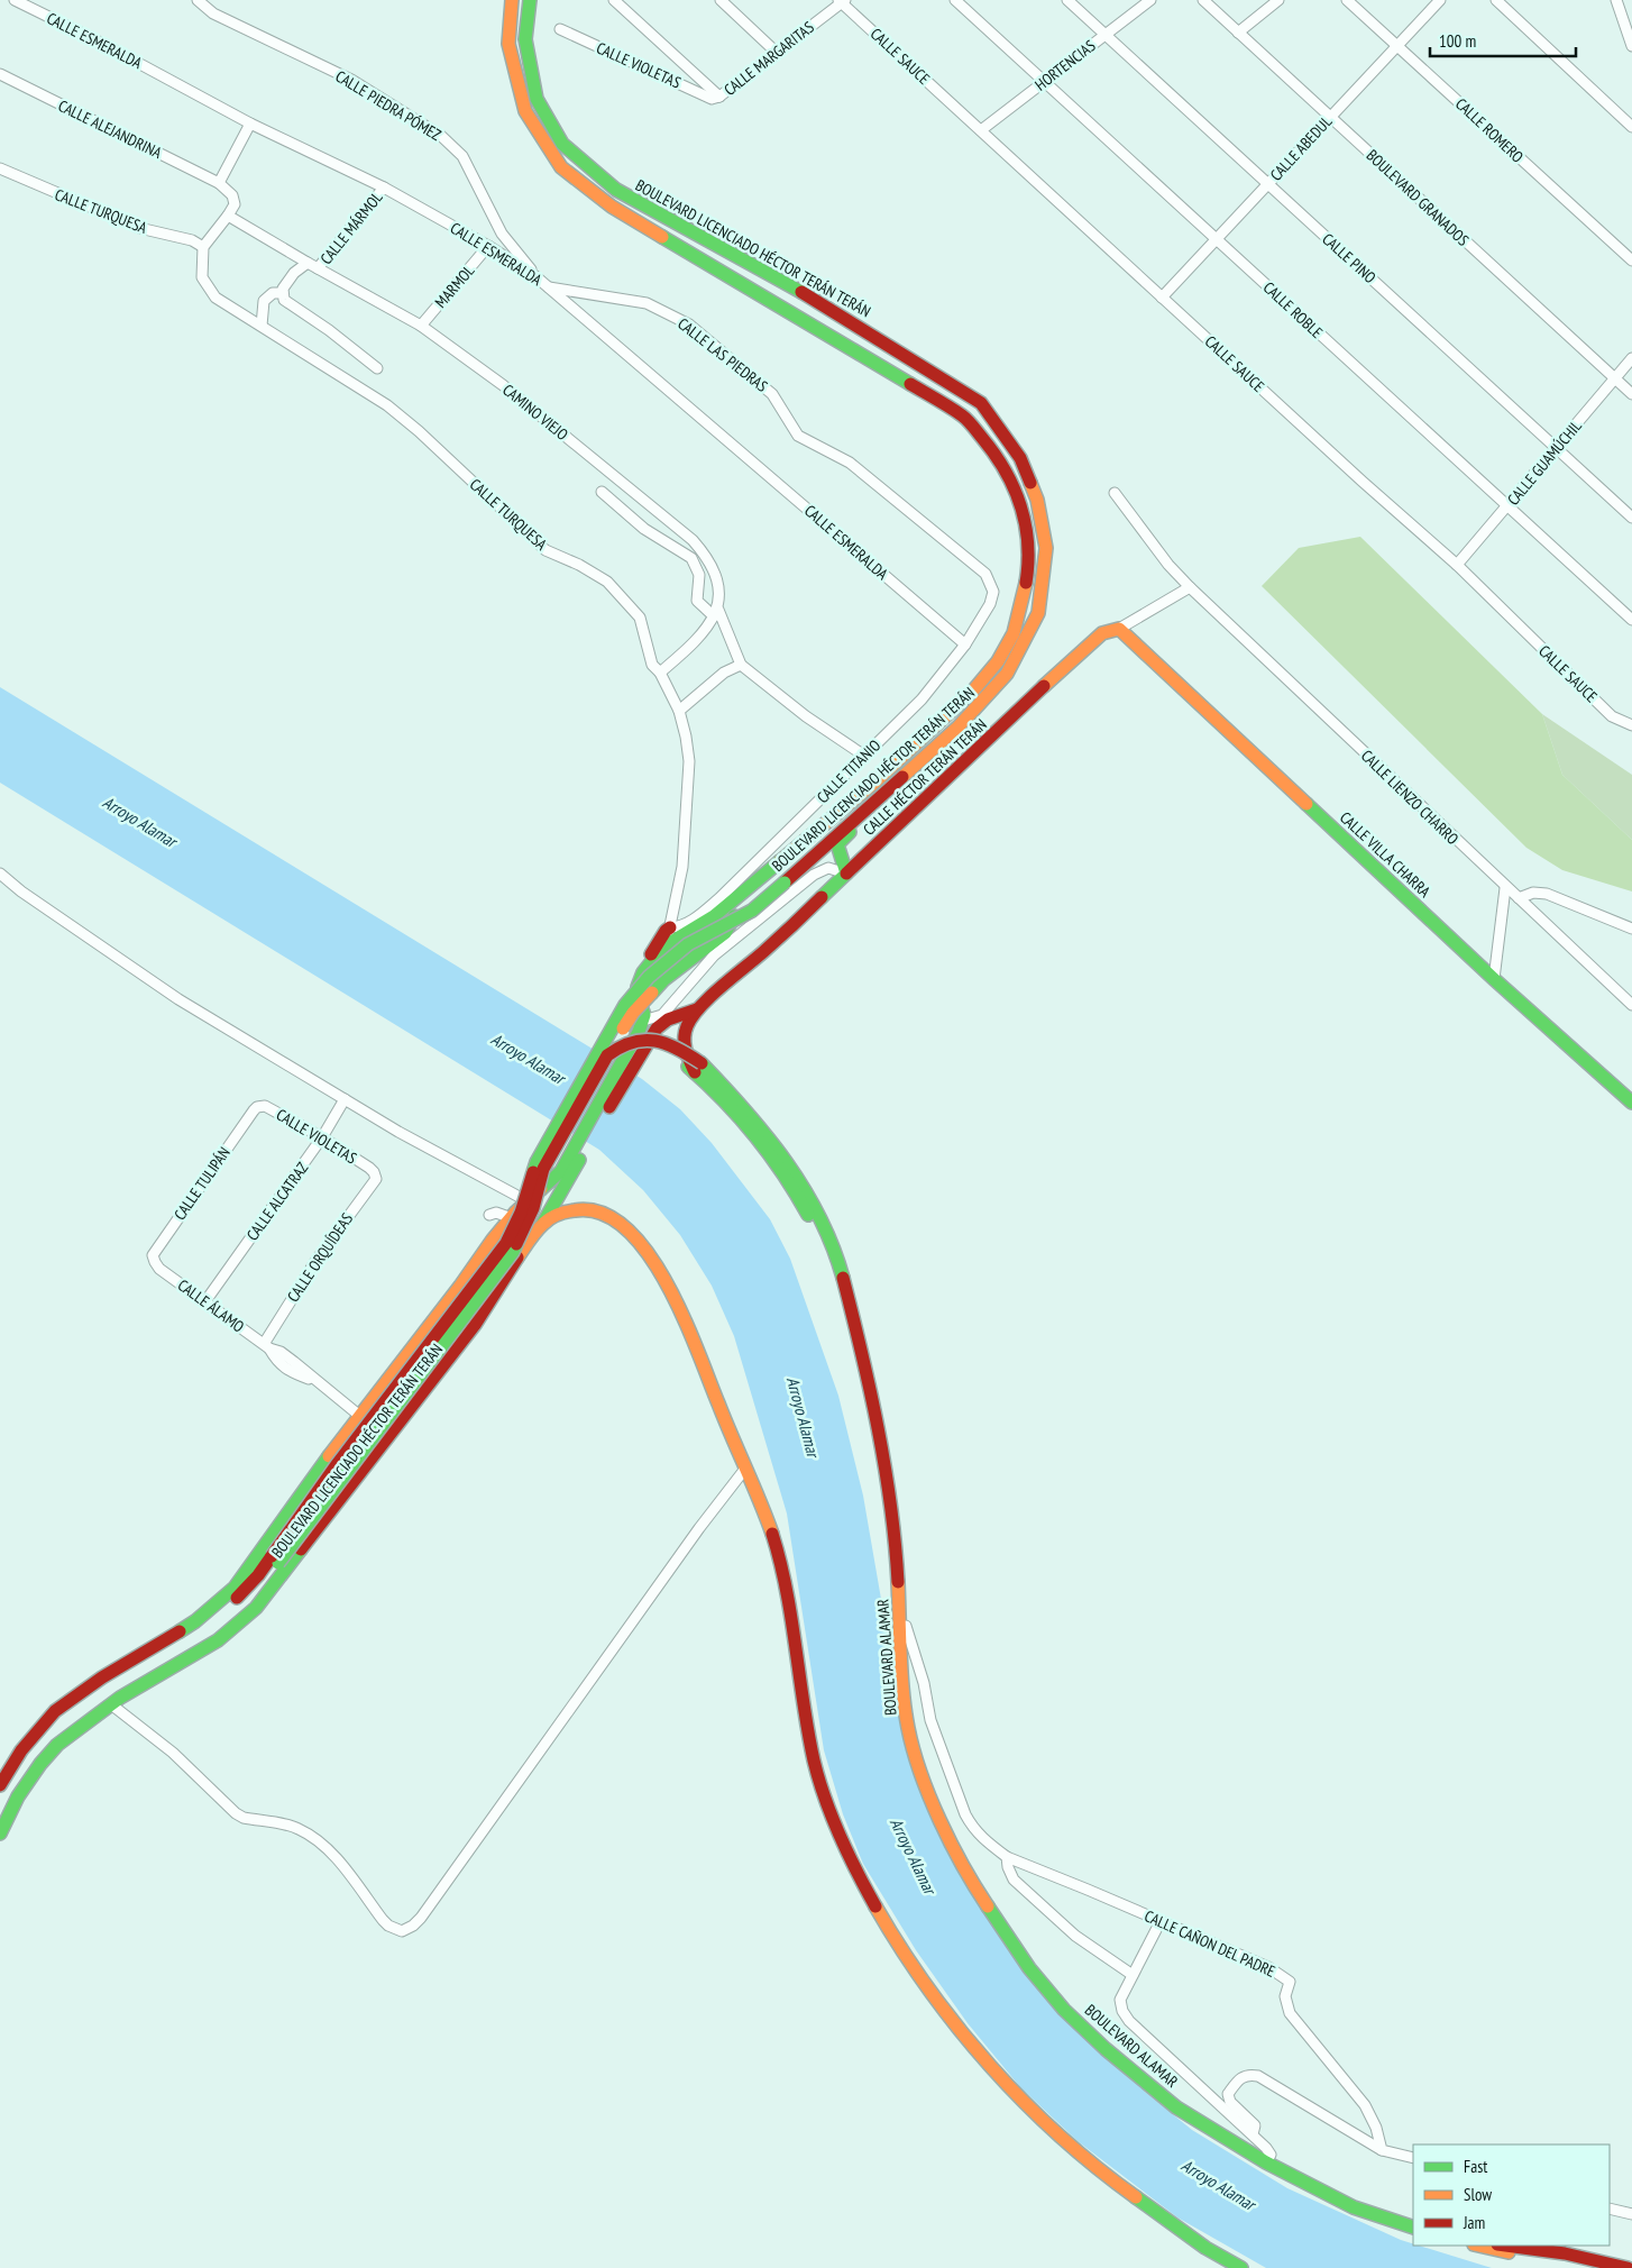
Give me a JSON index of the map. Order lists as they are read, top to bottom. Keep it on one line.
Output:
{"streets":{"main road":["BOULEVARD LICENCIADO HÉCTOR TERÁN TERÁN","CALLE HÉCTOR TERÁN TERÁN","CALLE VILLA CHARRA","BOULEVARD ALAMAR"],"street":["CALLE ESMERALDA","CALLE SAUCE","CALLE MARGARITAS","CALLE VIOLETAS","HORTENCIAS","CALLE PIEDRA PÓMEZ","CALLE ALEJANDRINA","CALLE ROMERO","CALLE ABEDUL","BOULEVARD GRANADOS","CALLE TURQUESA","CALLE MÁRMOL","CALLE PINO","MARMOL","CALLE ROBLE","CALLE LAS PIEDRAS","CAMINO VIEJO","CALLE GUAMÚCHIL","CALLE TITANIO","CALLE LIENZO CHARRO","CALLE TULIPÁN","CALLE ALCATRAZ","CALLE ORQUÍDEAS","CALLE ÁLAMO","CALLE CAÑON DEL PADRE"]},"crossings":[["CALLE ESMERALDA","CALLE PIEDRA PÓMEZ"],["CALLE ESMERALDA","CALLE MÁRMOL"],["CALLE ESMERALDA","MARMOL"],["CALLE ESMERALDA","CALLE LAS PIEDRAS"],["CALLE ESMERALDA","CALLE TITANIO"],["CALLE SAUCE","CALLE MARGARITAS"],["CALLE SAUCE","HORTENCIAS"],["CALLE SAUCE","CALLE ABEDUL"],["CALLE SAUCE","CALLE GUAMÚCHIL"],["CALLE MARGARITAS","CALLE VIOLETAS"],["CALLE VIOLETAS","CALLE TULIPÁN"],["CALLE VIOLETAS","CALLE ALCATRAZ"],["CALLE VIOLETAS","CALLE ORQUÍDEAS"],["HORTENCIAS","CALLE PINO"],["HORTENCIAS","CALLE ROBLE"],["CALLE ROMERO","CALLE ABEDUL"],["CALLE ABEDUL","BOULEVARD GRANADOS"],["CALLE ABEDUL","CALLE PINO"],["CALLE ABEDUL","CALLE ROBLE"],["BOULEVARD GRANADOS","CALLE GUAMÚCHIL"],["CALLE TURQUESA","BOULEVARD LICENCIADO HÉCTOR TERÁN TERÁN"],["CALLE TURQUESA","CALLE TITANIO"],["CALLE MÁRMOL","CAMINO VIEJO"],["BOULEVARD LICENCIADO HÉCTOR TERÁN TERÁN","CALLE HÉCTOR TERÁN TERÁN"],["BOULEVARD LICENCIADO HÉCTOR TERÁN TERÁN","CALLE ÁLAMO"],["CALLE PINO","CALLE GUAMÚCHIL"],["MARMOL","CAMINO VIEJO"],["CALLE ROBLE","CALLE GUAMÚCHIL"],["CALLE LAS PIEDRAS","CALLE TITANIO"],["CALLE HÉCTOR TERÁN TERÁN","CALLE LIENZO CHARRO"],["CALLE HÉCTOR TERÁN TERÁN","CALLE VILLA CHARRA"],["CALLE HÉCTOR TERÁN TERÁN","BOULEVARD ALAMAR"],["CALLE TULIPÁN","CALLE ÁLAMO"],["CALLE ALCATRAZ","CALLE ÁLAMO"],["CALLE ORQUÍDEAS","CALLE ÁLAMO"],["BOULEVARD ALAMAR","CALLE CAÑON DEL PADRE"]],"water":["Arroyo Alamar"],"legend":["Fast","Slow","Jam"],"scale_bar":"100 m"}
